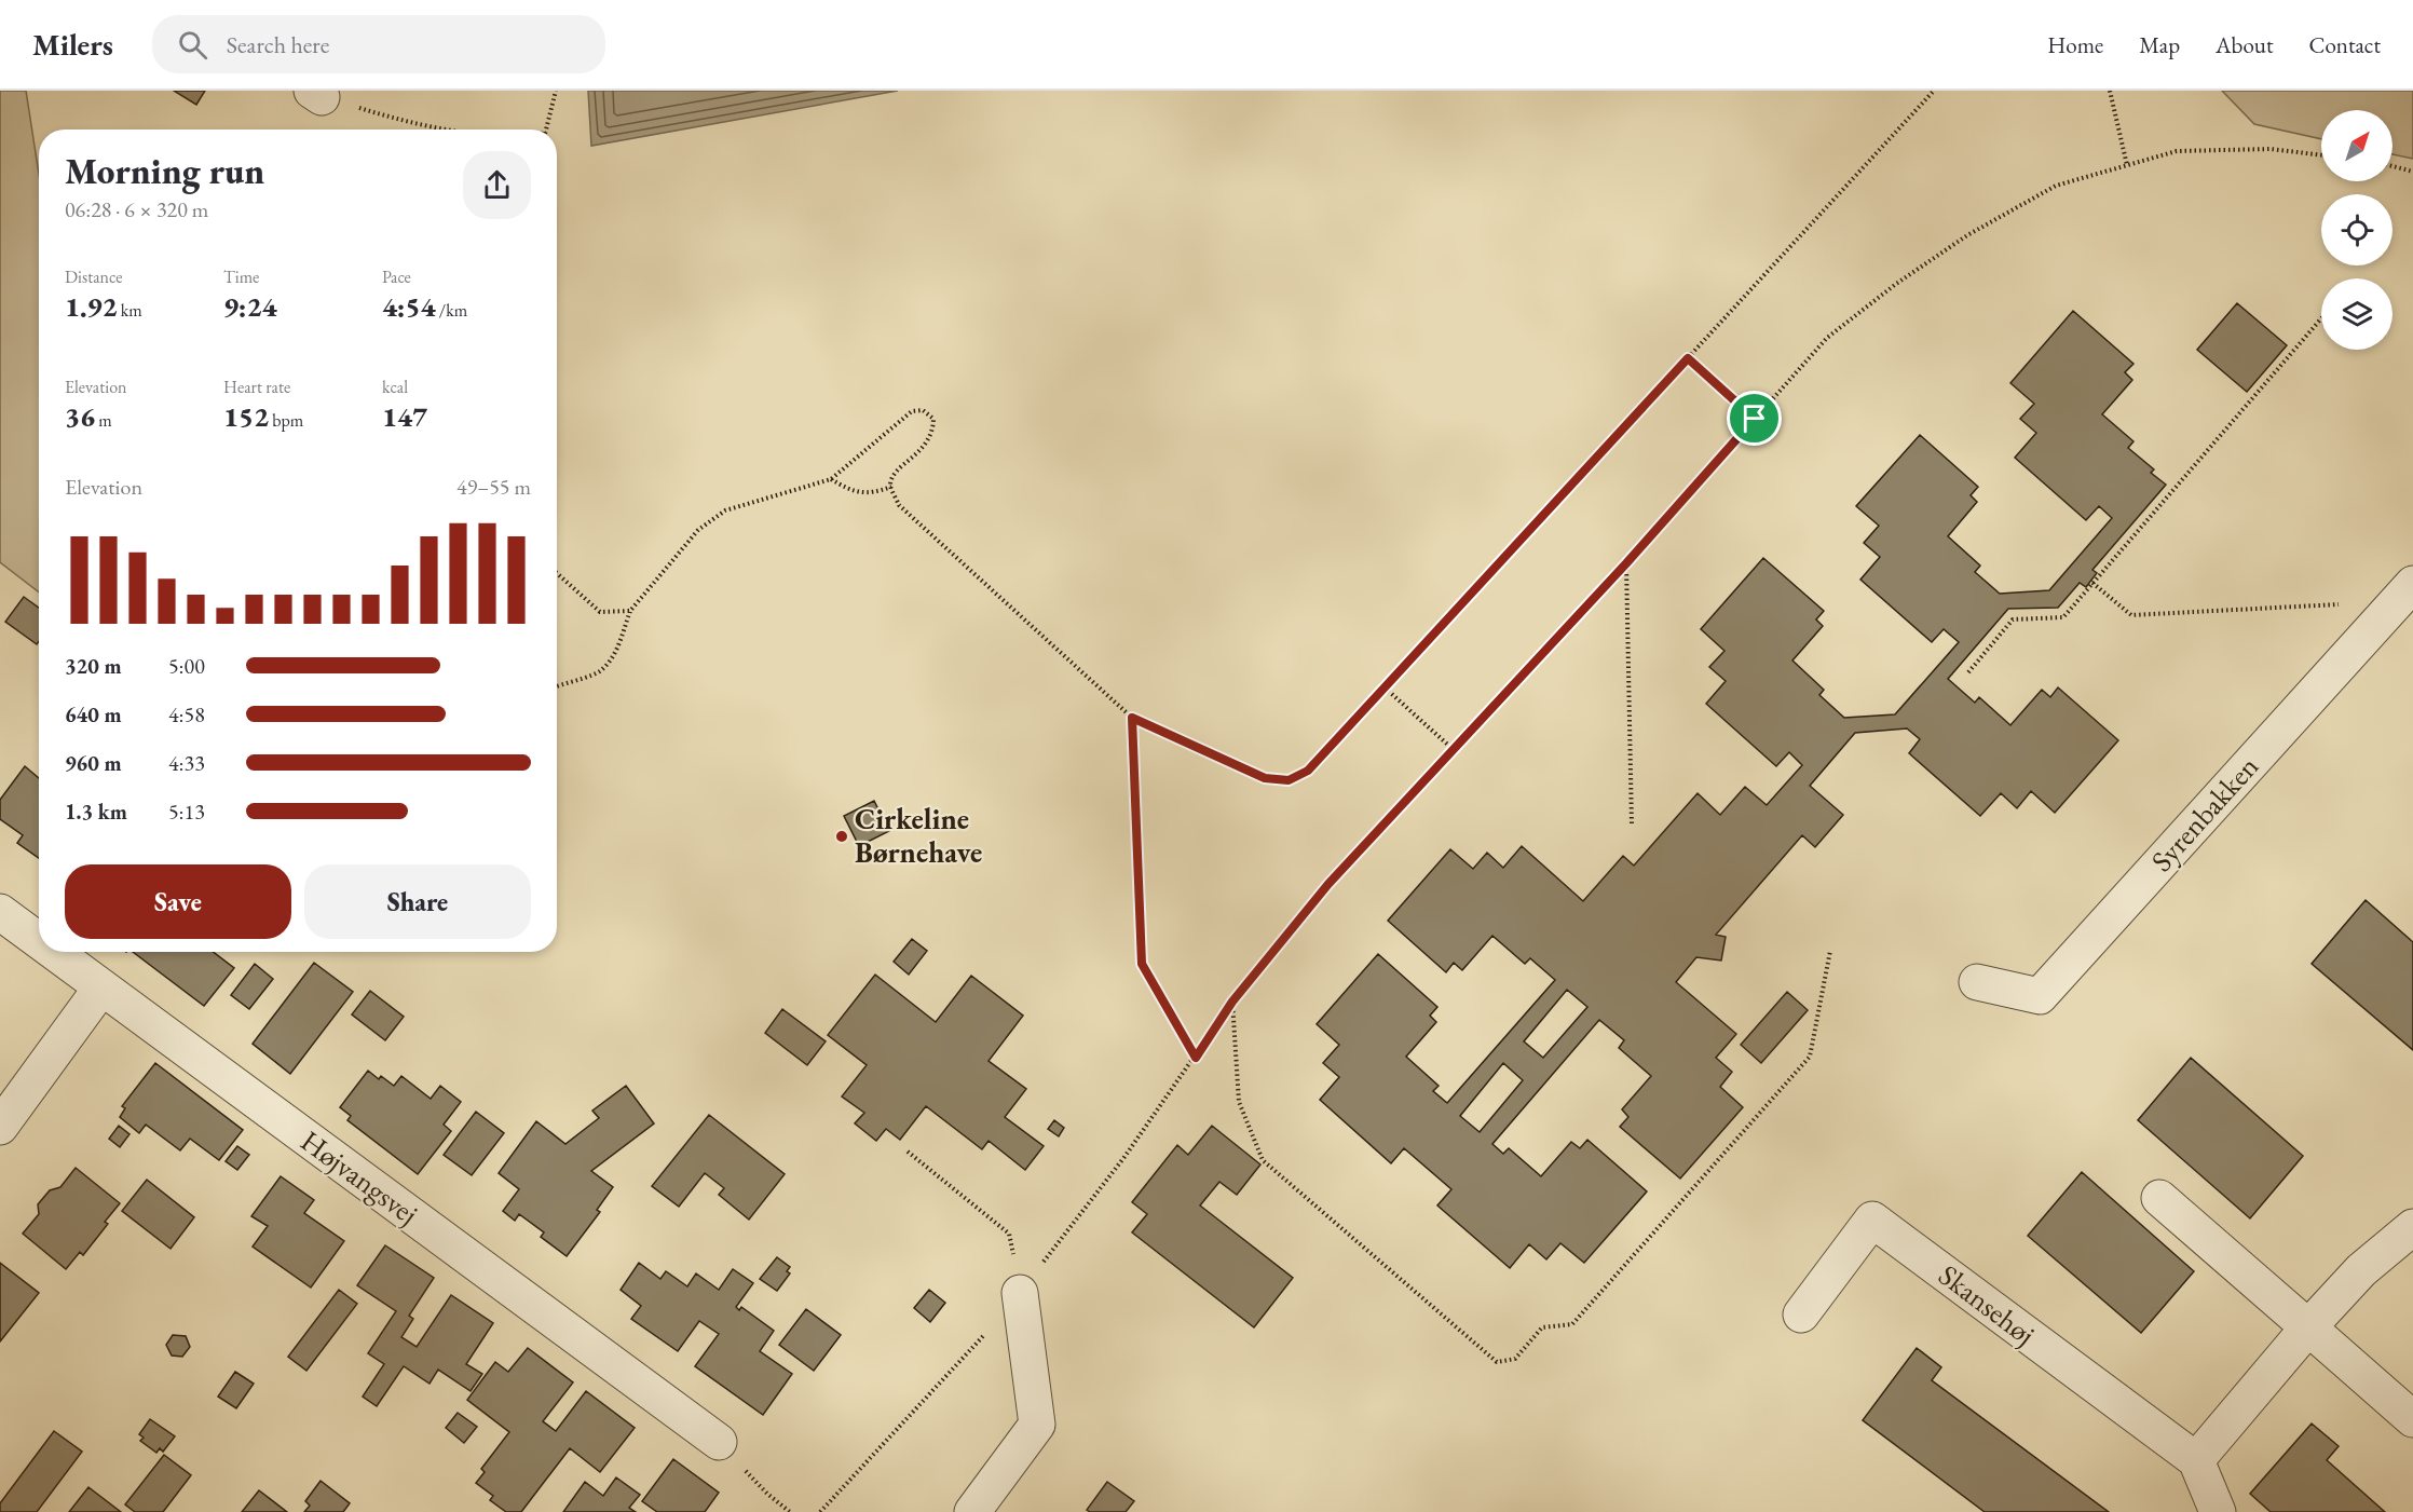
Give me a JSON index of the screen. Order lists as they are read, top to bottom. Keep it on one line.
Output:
{"streets":{"street":["Syrenbakken","Højvangsvej","Skansehøj"]},"places":["Cirkeline Børnehave"],"north":"top right","page":{"header":"Milers","search":"Search here","nav":["Home","Map","About","Contact"],"heading":["Morning run","06:28 · 6 × 320 m"],"stats":[["Distance","1.92 km"],["Time","9:24"],["Pace","4:54 /km"],["Elevation","36 m"],["Heart rate","152 bpm"],["kcal","147"]],"chart":["Elevation","49–55 m"],"list":[{"name":"320 m","note":"5:00"},{"name":"640 m","note":"4:58"},{"name":"960 m","note":"4:33"},{"name":"1.3 km","note":"5:13"}],"buttons":["Save","Share"]}}
